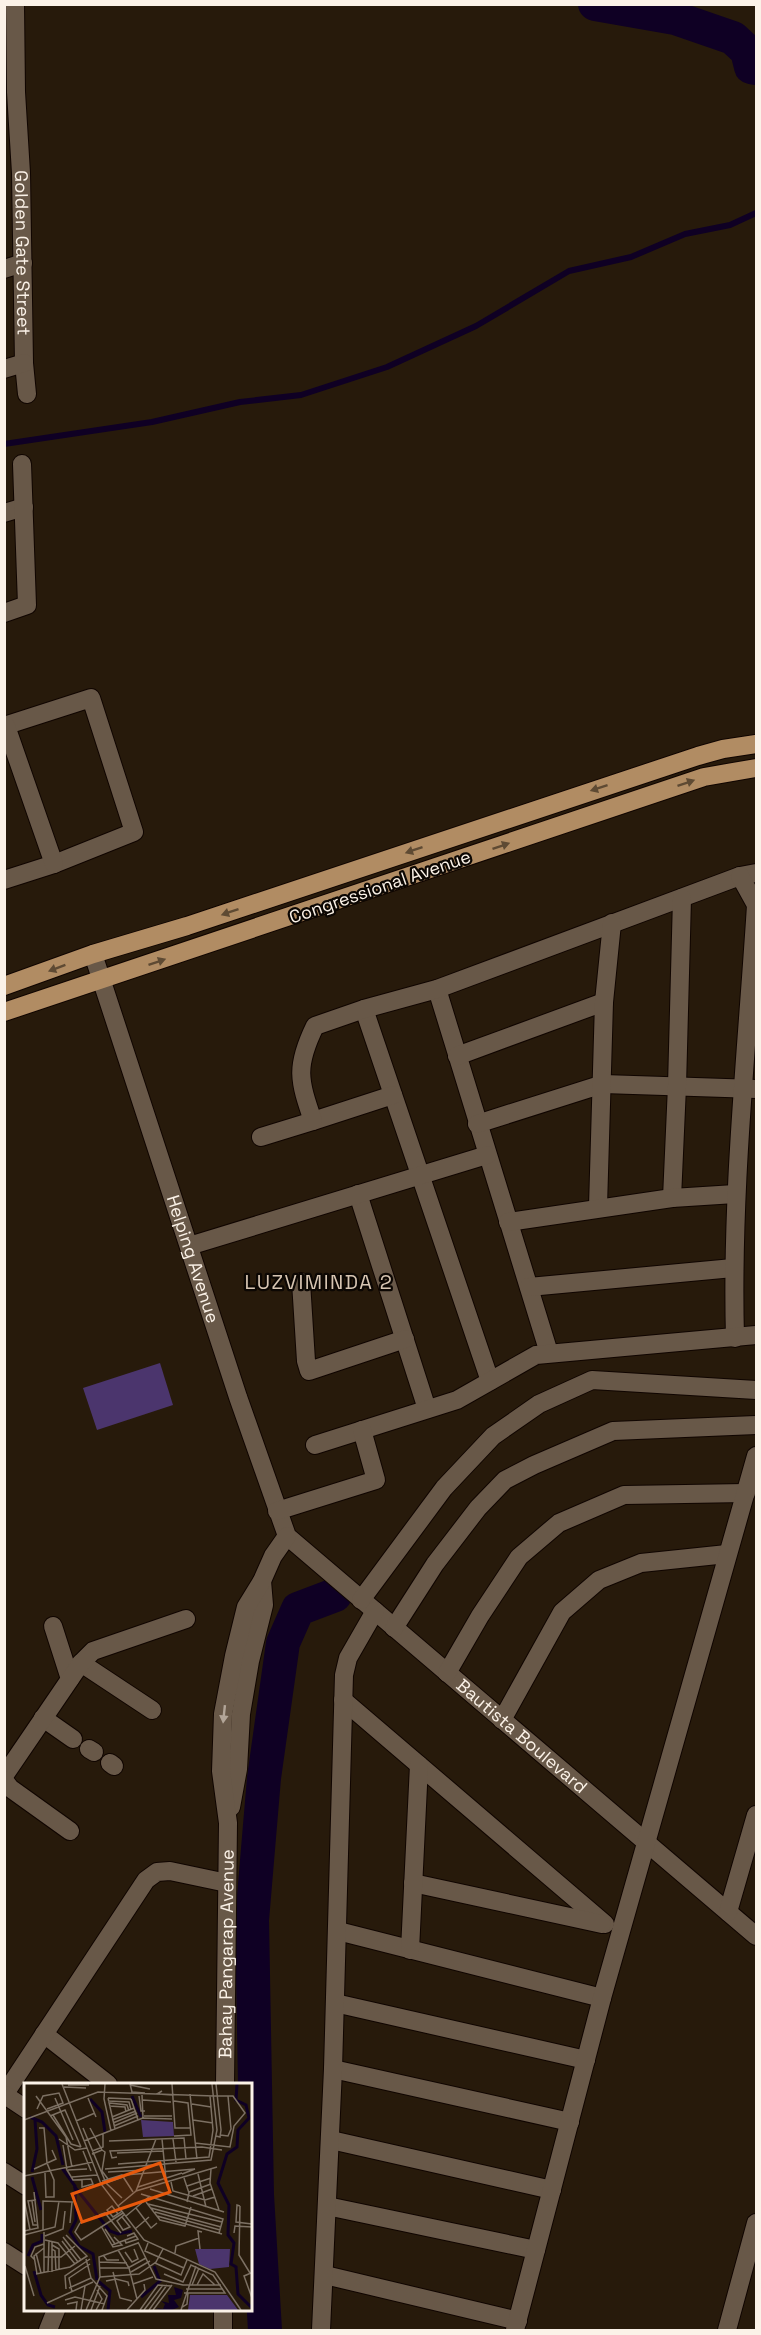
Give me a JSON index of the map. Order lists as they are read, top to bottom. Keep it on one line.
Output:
{"streets":{"main road":["Congressional Avenue"],"street":["Golden Gate Street","Helping Avenue","Bautista Boulevard","Bahay Pangarap Avenue"]},"crossings":[["Congressional Avenue","Helping Avenue"],["Helping Avenue","Bautista Boulevard"],["Helping Avenue","Bahay Pangarap Avenue"],["Bautista Boulevard","Bahay Pangarap Avenue"]],"districts":["LUZVIMINDA 2"]}
